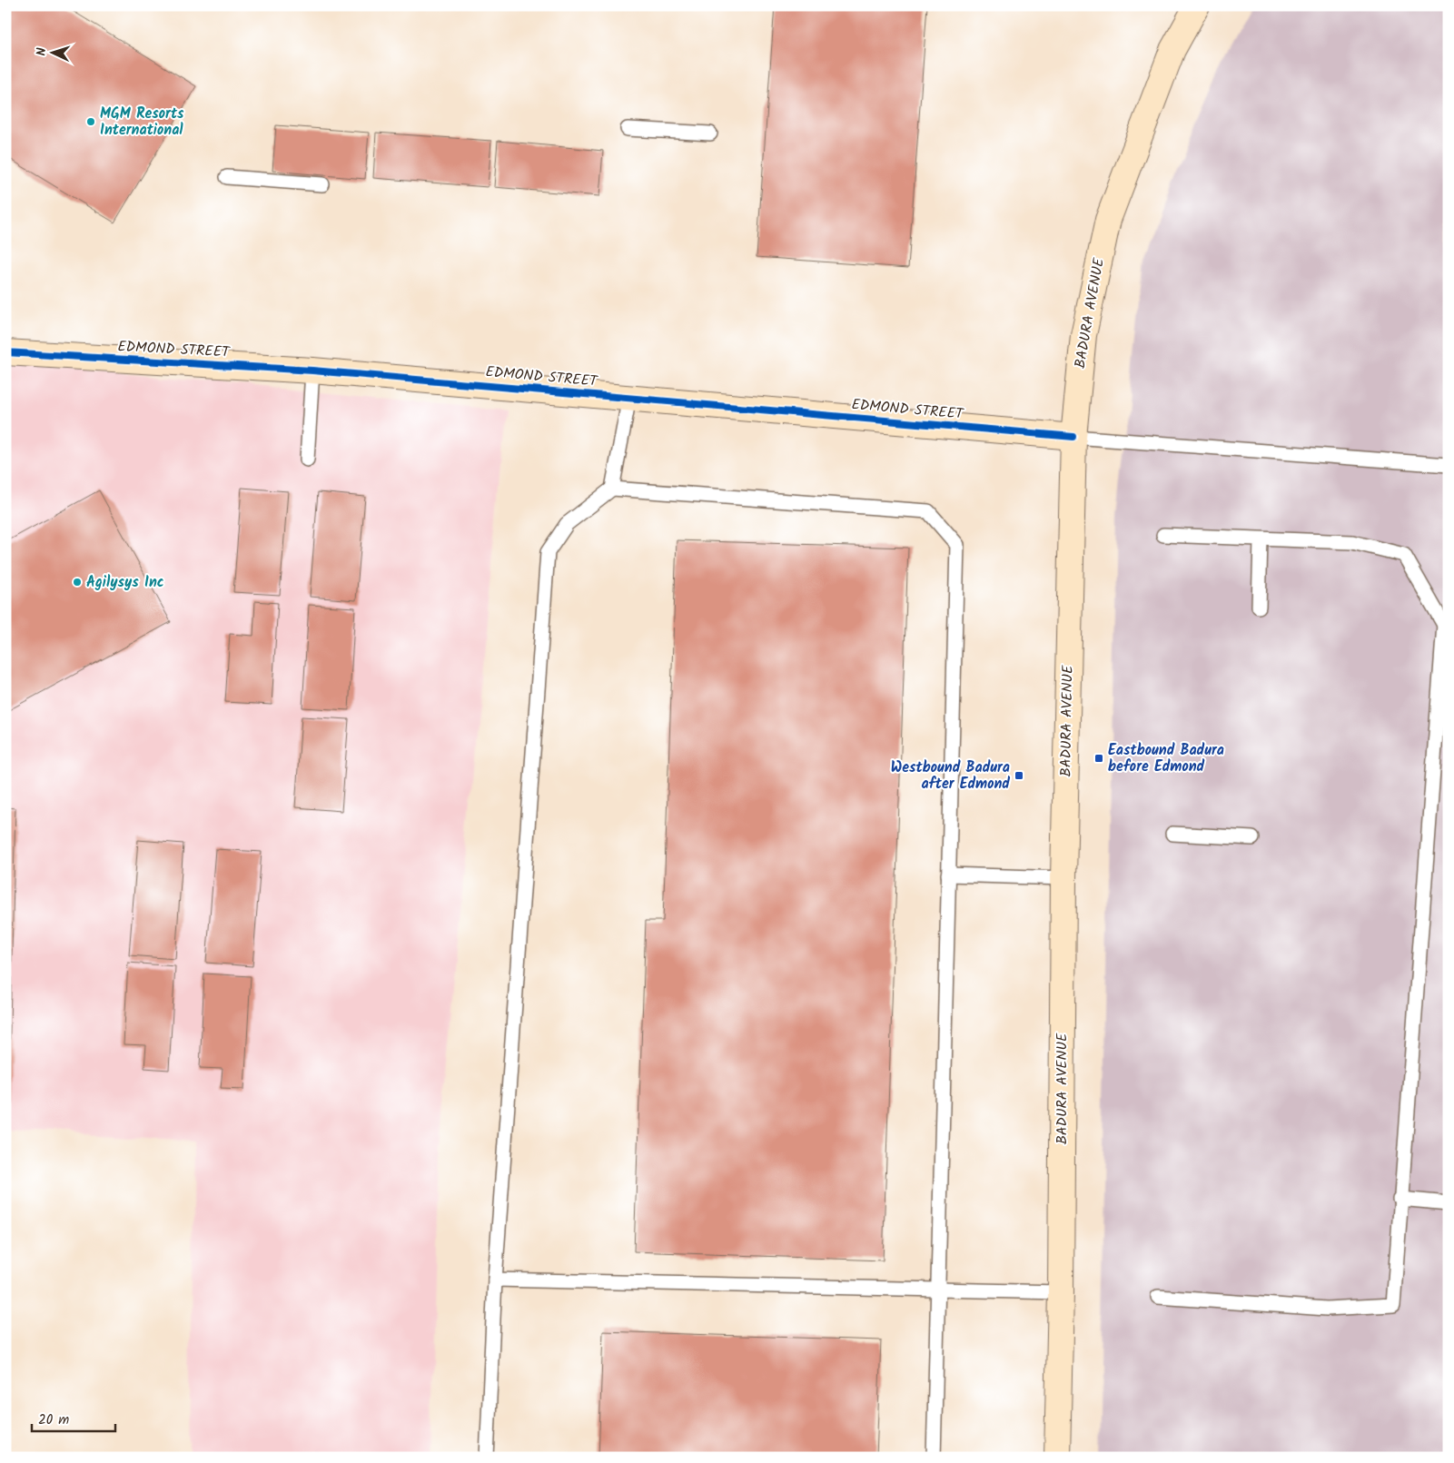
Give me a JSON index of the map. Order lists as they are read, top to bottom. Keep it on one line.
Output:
{"streets":{"main road":["BADURA AVENUE","EDMOND STREET"]},"crossings":[["BADURA AVENUE","EDMOND STREET"]],"places":{"other":["MGM Resorts International","Agilysys Inc"],"transit":["Eastbound Badura before Edmond","Westbound Badura after Edmond"]},"scale_bar":"20 m","north":"left"}
